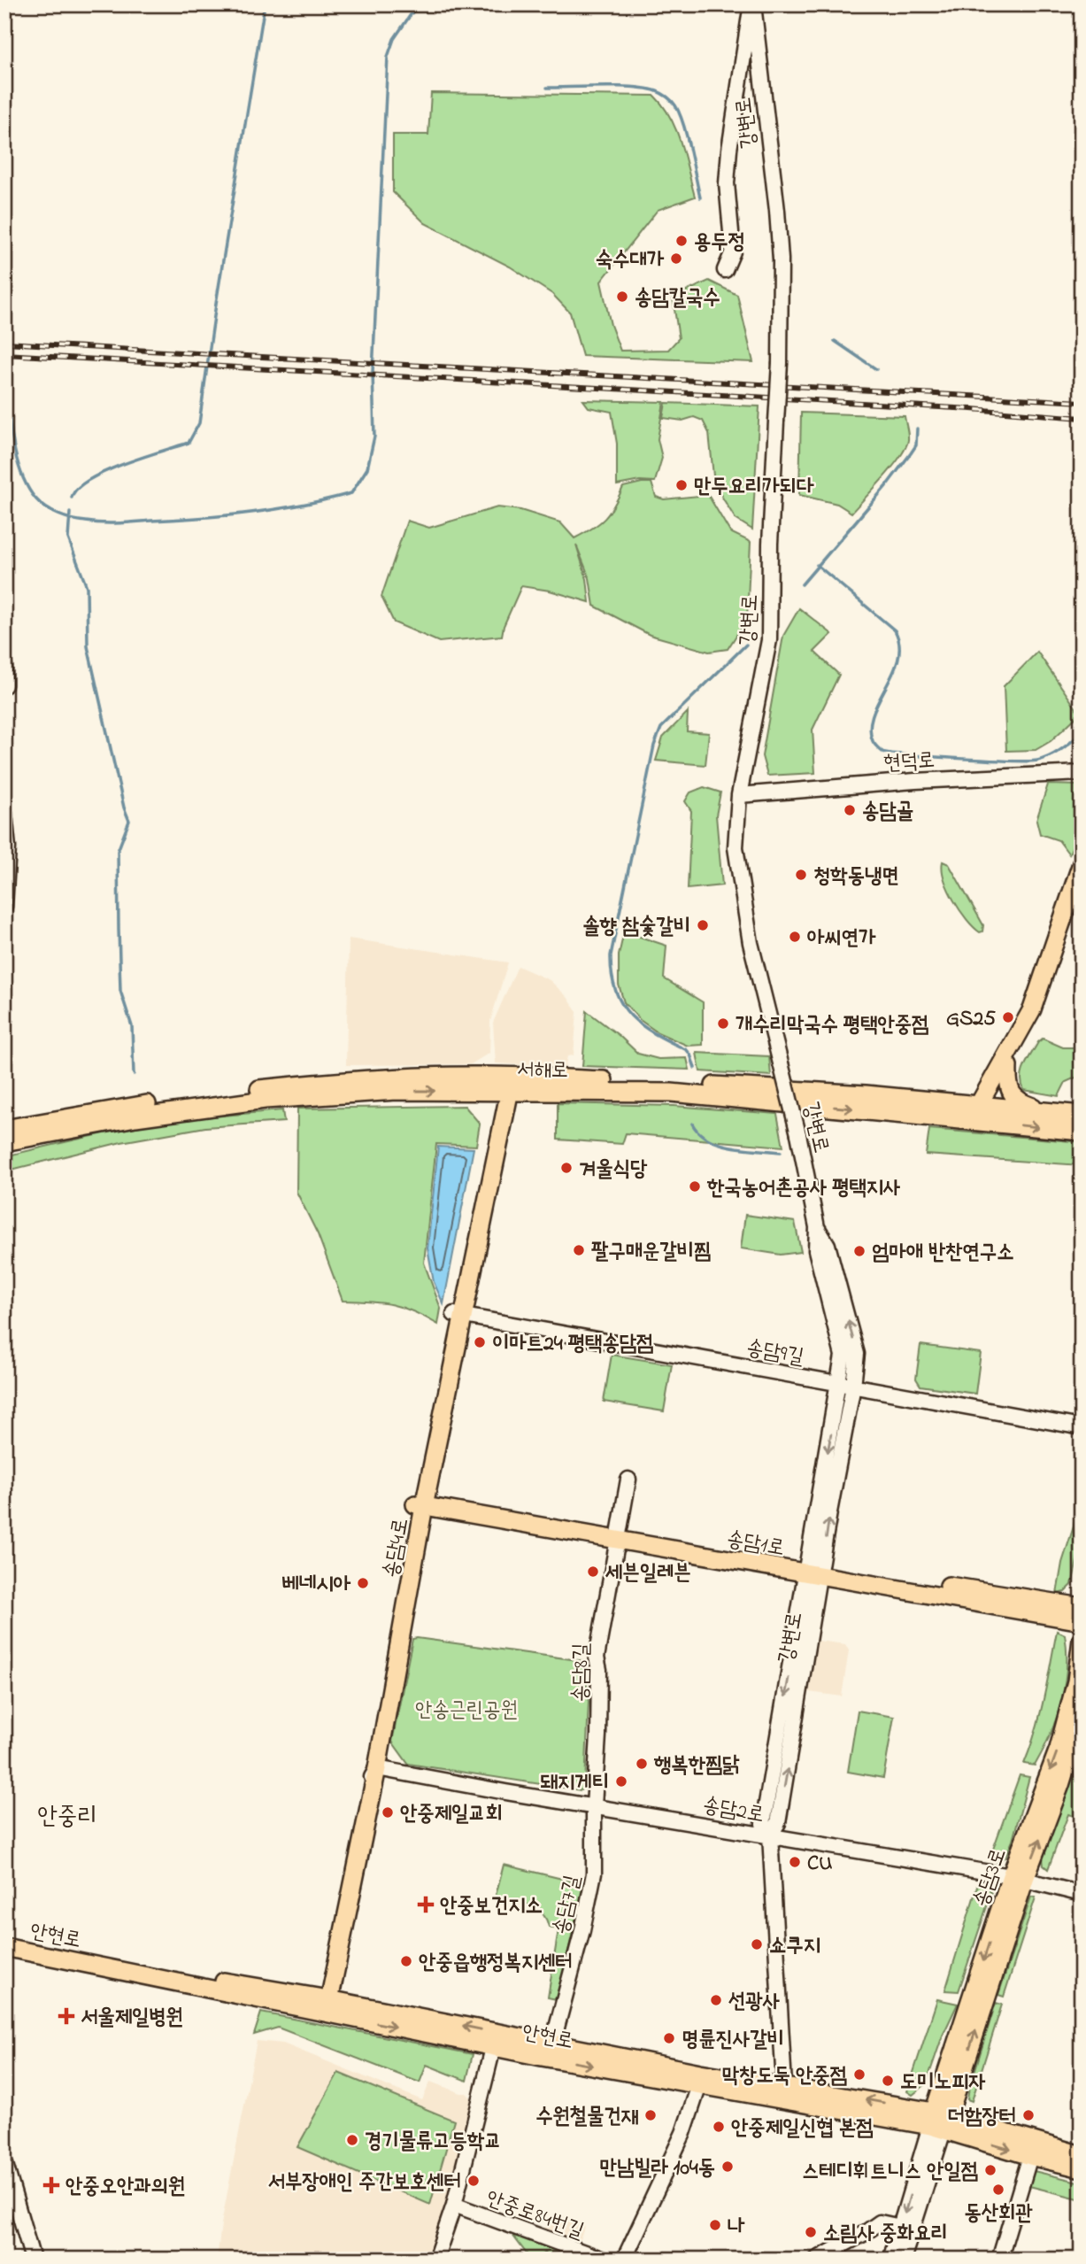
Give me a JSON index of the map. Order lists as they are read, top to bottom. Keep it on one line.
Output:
{"streets":{"main road":["서해로","송담1로","송담4로","송담3로","안현로"],"street":["강변로","현덕로","송담9길","송담8길","송담2로","송담7길","안중로84번길"]},"crossings":[["강변로","현덕로"],["강변로","송담9길"],["강변로","송담1로"],["강변로","송담2로"],["강변로","안현로"],["서해로","송담4로"],["송담9길","송담4로"],["송담1로","송담4로"],["송담1로","송담8길"],["송담4로","송담2로"],["송담4로","안현로"],["송담8길","송담2로"],["송담8길","송담7길"],["송담2로","송담3로"],["송담2로","송담7길"],["송담3로","안현로"],["송담7길","안현로"]],"districts":["안중리"],"parks":["안송근린공원"],"places":{"other":["용두정","숙수대가","송담칼국수","만두요리가되다","송담골","청학동냉면","솔향 참숯갈비","아씨연가","GS25","개수리막국수 평택안중점","겨울식당","한국농어촌공사 평택지사","팔구매운갈비찜","엄마애 반찬연구소","이마트24 평택송담점","세븐일레븐","베네시아","행복한찜닭","돼지게티","안중제일교회","CU","쇼쿠지","안중읍행정복지센터","선광사","명륜진사갈비","막창도둑 안중점","도미노피자","수원철물건재","더함장터","안중제일신협 본점","경기물류고등학교","만남빌라 104동","스테디휘트니스 안일점","서부장애인 주간보호센터","동산회관","나","소림사 중화요리"],"health":["안중보건지소","서울제일병원","안중오안과의원"]}}
